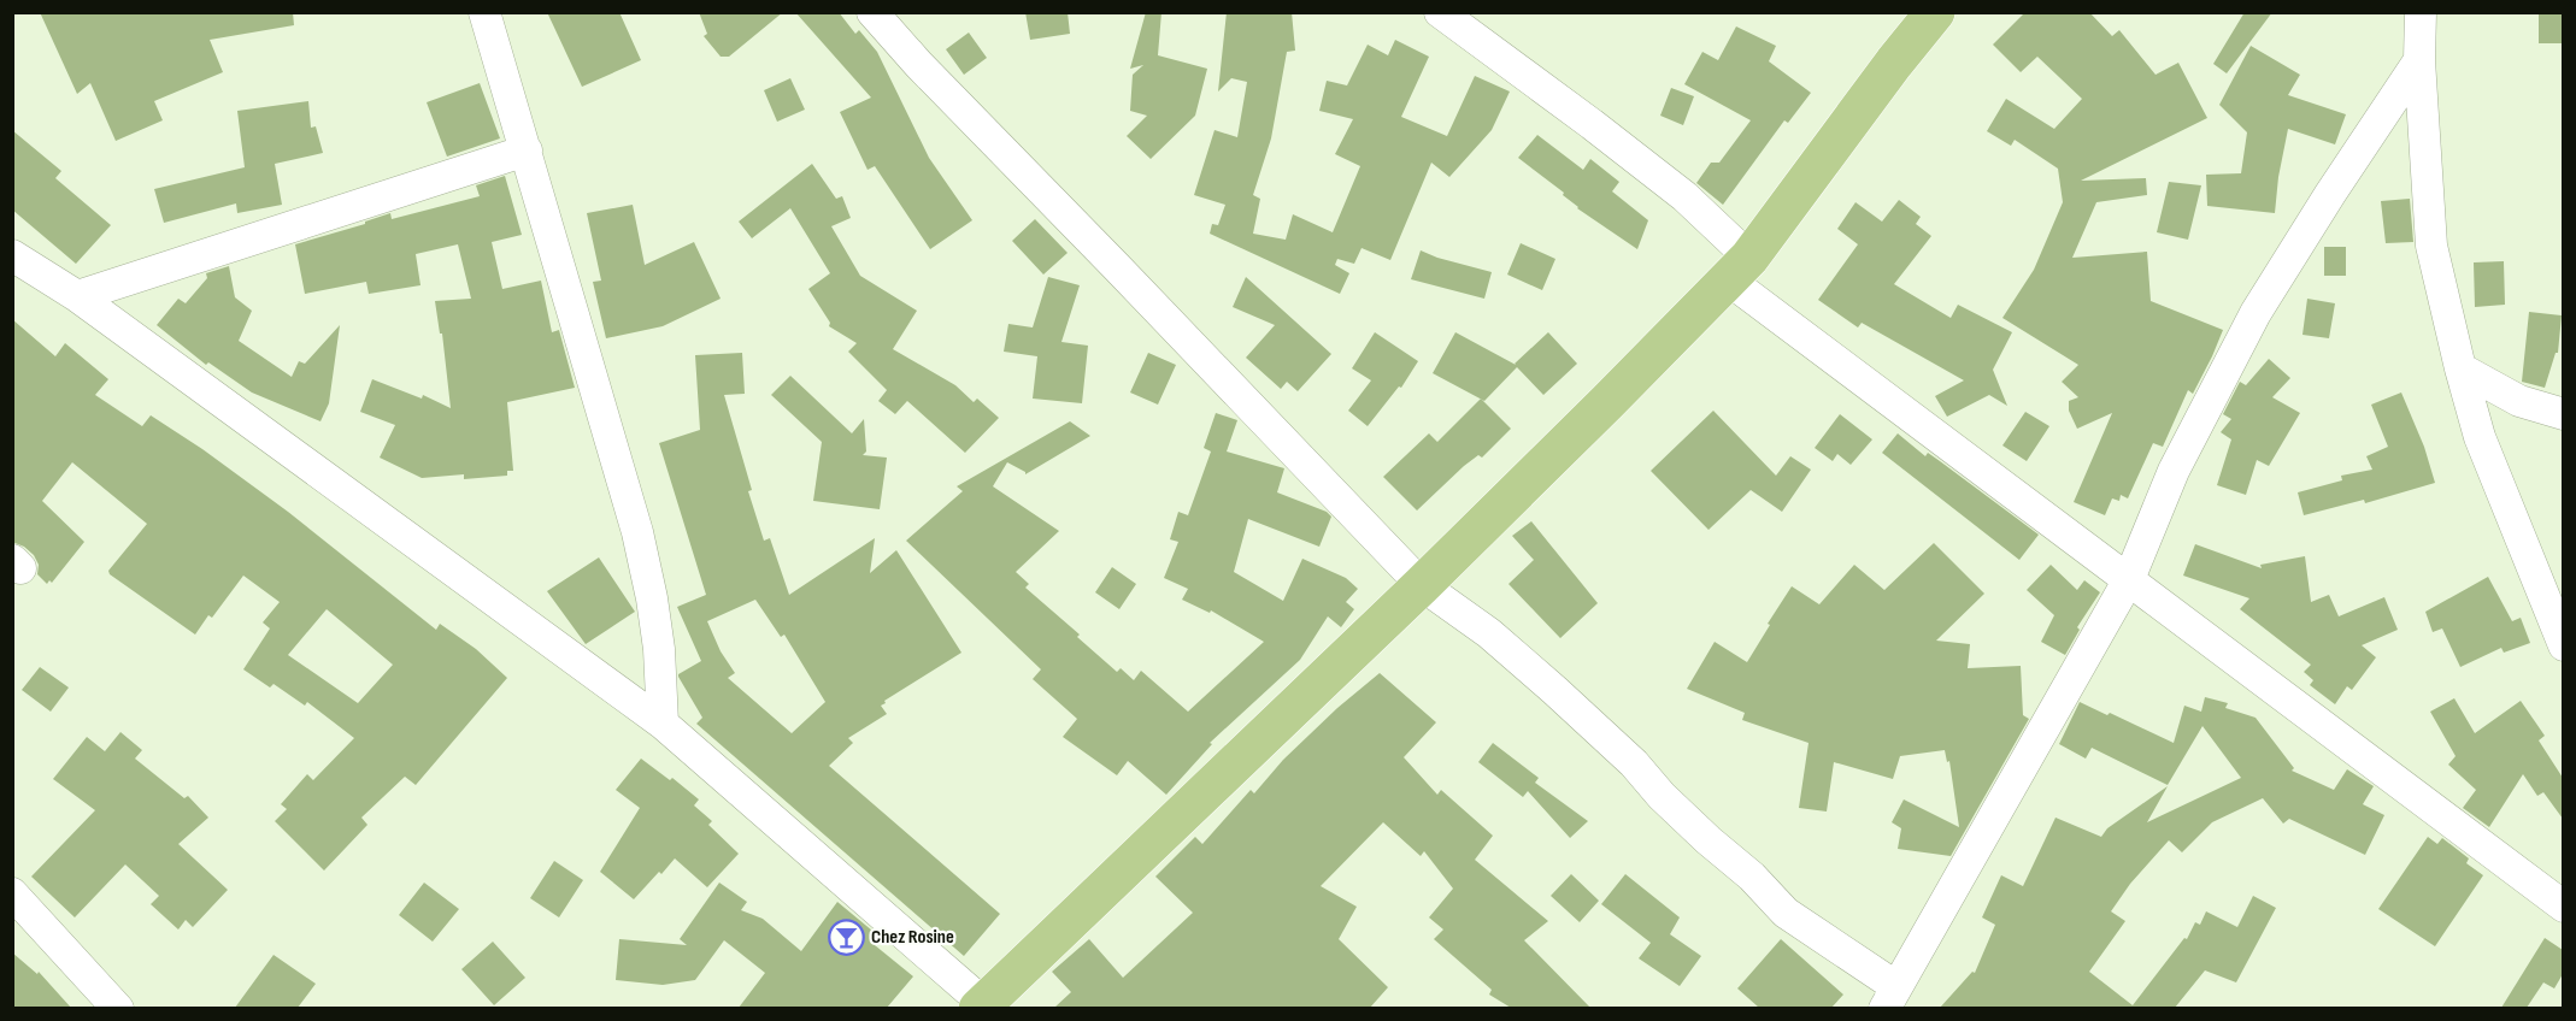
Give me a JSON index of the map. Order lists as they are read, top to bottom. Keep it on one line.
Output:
{"places":{"bar":["Chez Rosine"]}}
